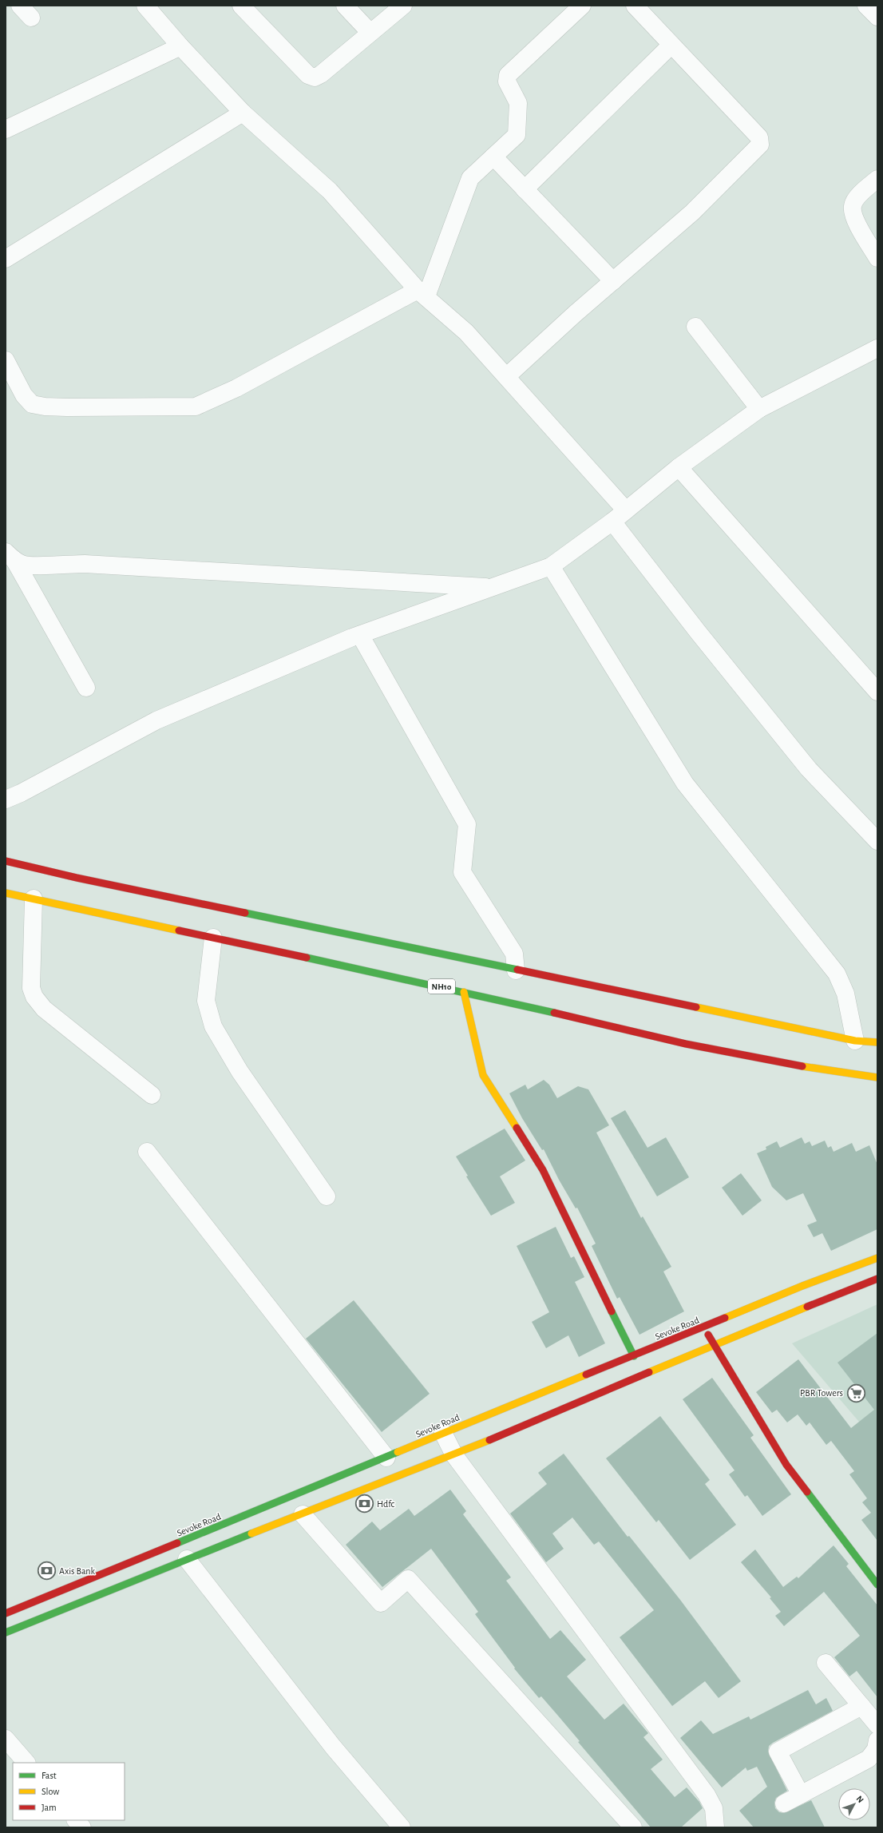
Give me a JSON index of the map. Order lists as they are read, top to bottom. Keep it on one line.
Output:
{"streets":{"main road":["NH10","Sevoke Road"]},"places":{"supermarket":["PBR Towers"],"bank":["Hdfc","Axis Bank"]},"legend":["Fast","Slow","Jam"],"north":"top right"}
